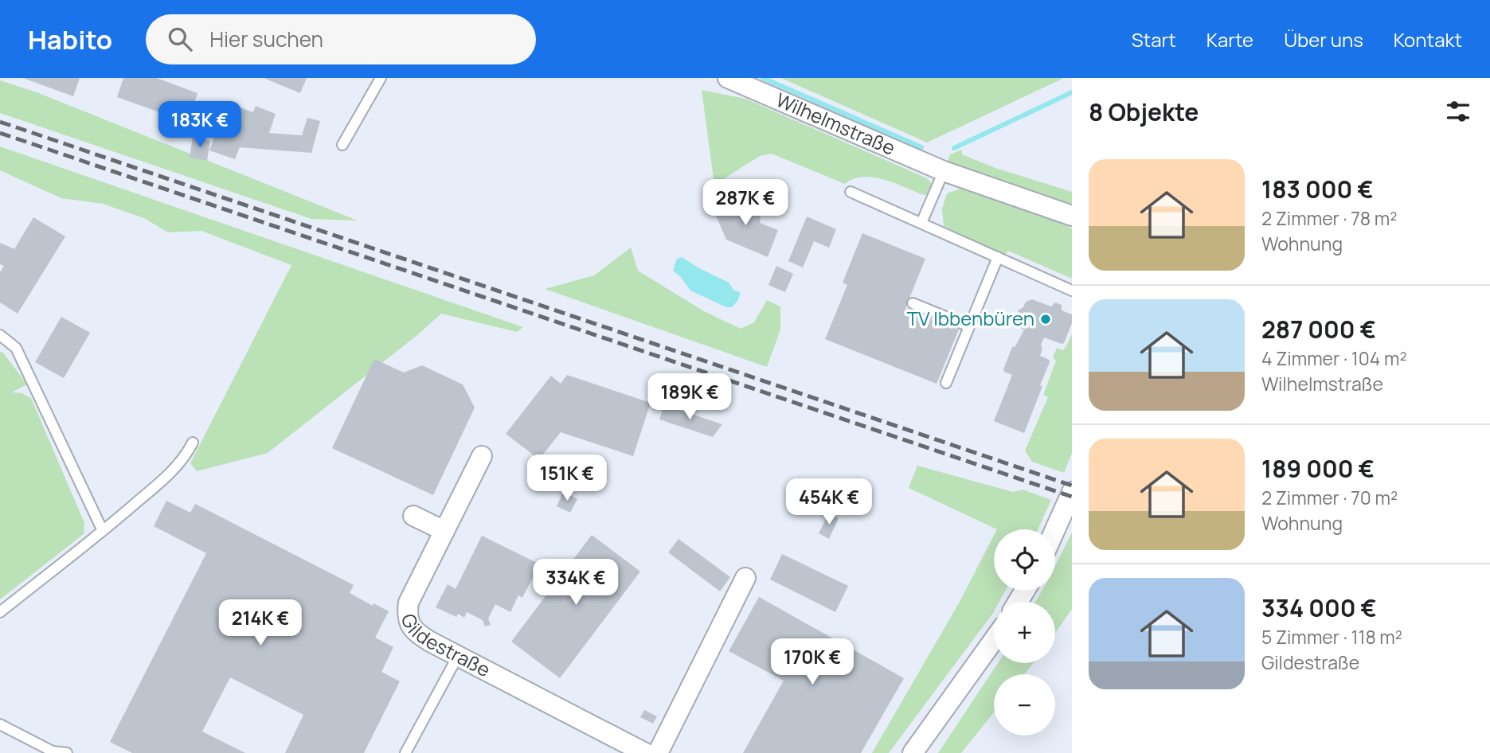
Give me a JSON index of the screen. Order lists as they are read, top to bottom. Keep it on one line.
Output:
{"streets":{"street":["Wilhelmstraße","Gildestraße"]},"places":["TV Ibbenbüren"],"page":{"header":"Habito","search":"Hier suchen","nav":["Start","Karte","Über uns","Kontakt"],"heading":"8 Objekte","price":["183K €","287K €","189K €","151K €","454K €","334K €","214K €","170K €"],"list":[{"name":"183 000 €","note":"2 Zimmer · 78 m² · Wohnung"},{"name":"287 000 €","note":"4 Zimmer · 104 m² · Wilhelmstraße"},{"name":"189 000 €","note":"2 Zimmer · 70 m² · Wohnung"},{"name":"334 000 €","note":"5 Zimmer · 118 m² · Gildestraße"}],"map_buttons":["+","−"]}}
